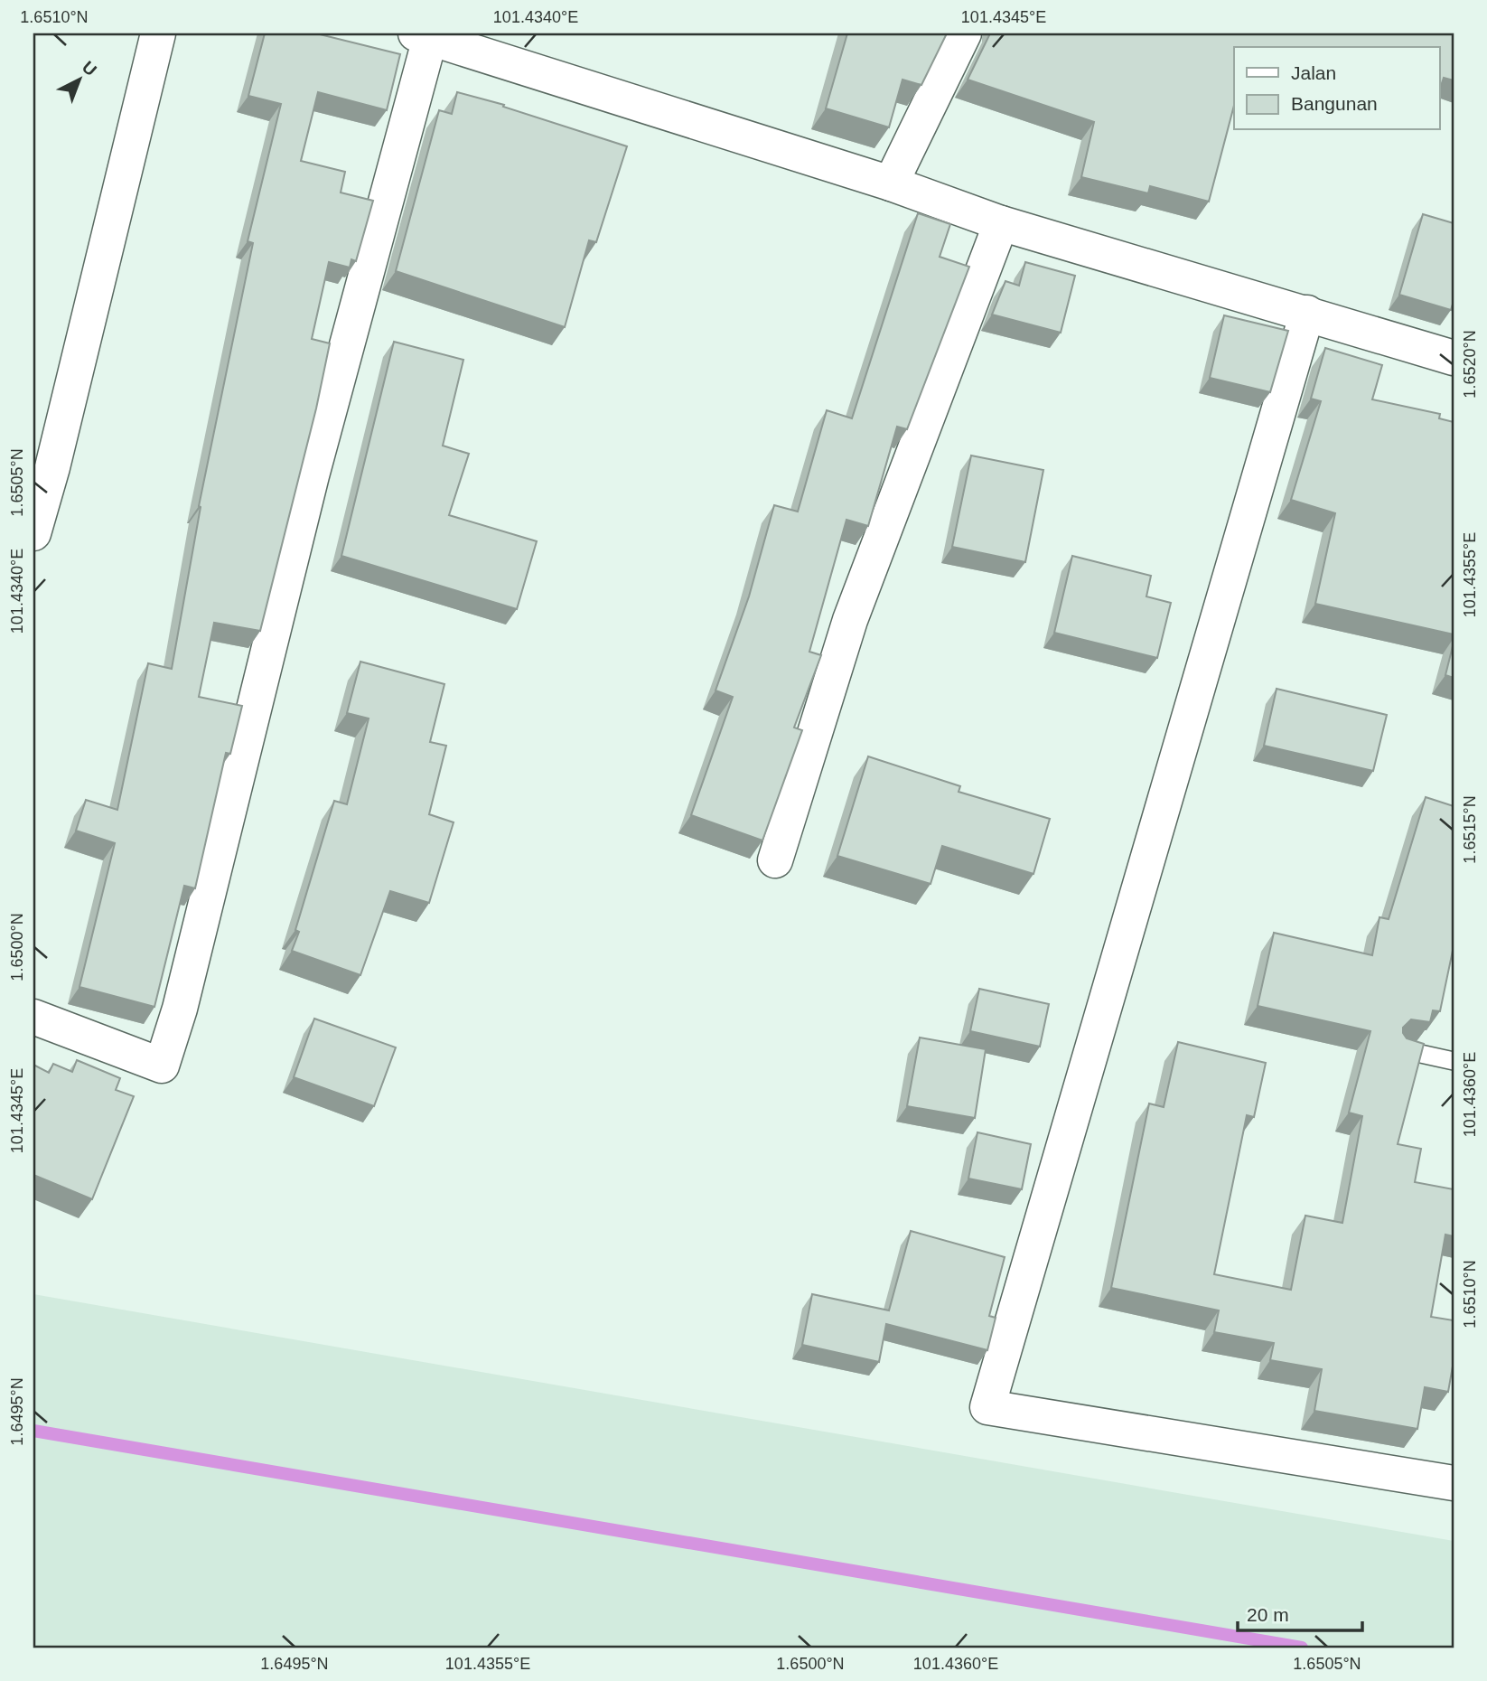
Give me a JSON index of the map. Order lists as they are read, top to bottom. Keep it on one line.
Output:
{"legend":["Jalan","Bangunan"],"scale_bar":"20 m","north":"top right","coordinates":["1.6510°N","101.4340°E","101.4345°E","1.6520°N","1.6505°N","101.4355°E","1.6515°N","1.6500°N","101.4360°E","1.6495°N"]}
